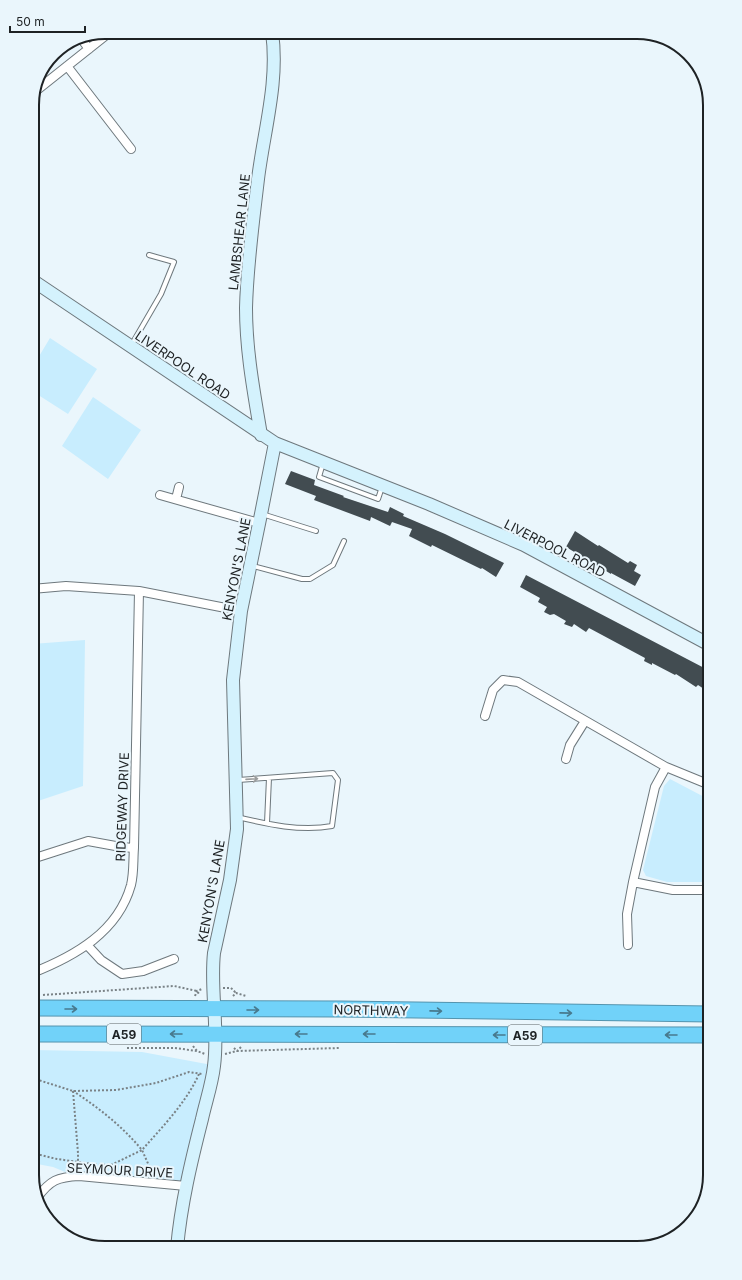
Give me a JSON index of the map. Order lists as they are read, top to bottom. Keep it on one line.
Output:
{"streets":{"highway":["NORTHWAY","A59"],"street":["LAMBSHEAR LANE","LIVERPOOL ROAD","KENYON'S LANE","RIDGEWAY DRIVE","SEYMOUR DRIVE"]},"crossings":[["LAMBSHEAR LANE","LIVERPOOL ROAD"],["LIVERPOOL ROAD","KENYON'S LANE"],["KENYON'S LANE","NORTHWAY"],["KENYON'S LANE","SEYMOUR DRIVE"]],"scale_bar":"50 m"}
